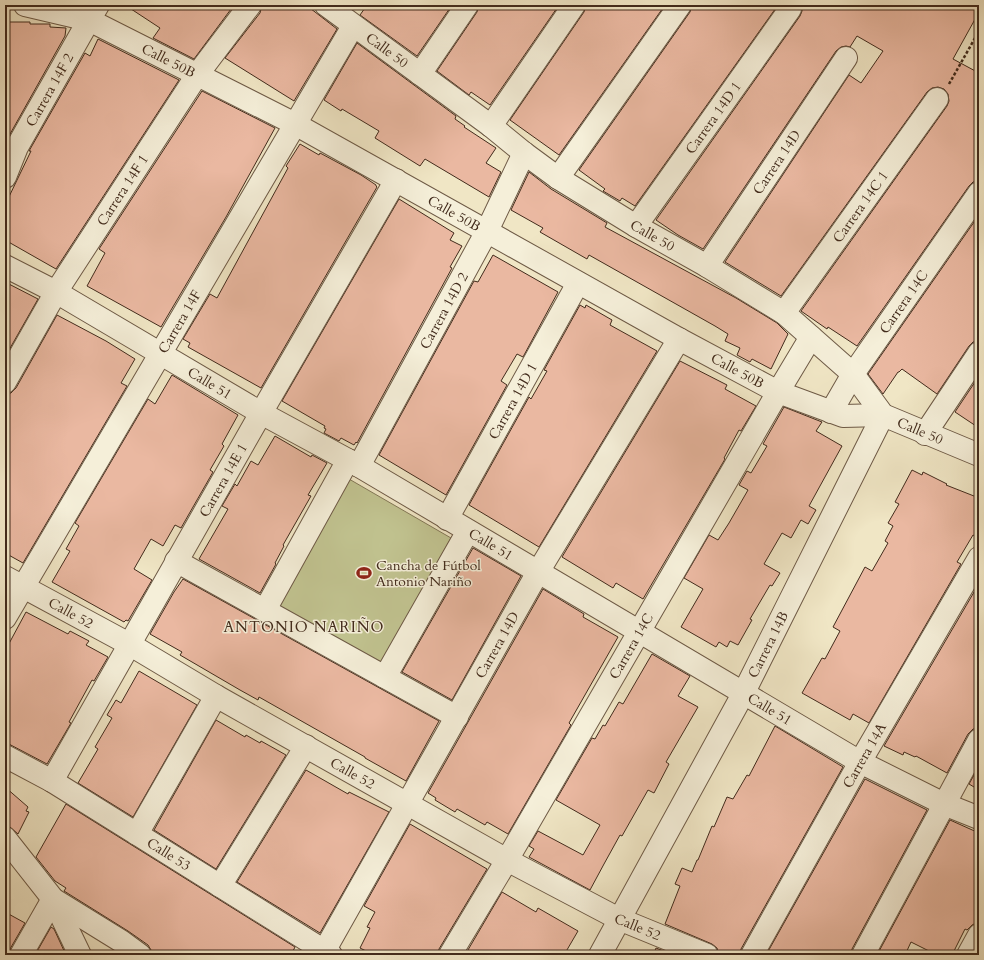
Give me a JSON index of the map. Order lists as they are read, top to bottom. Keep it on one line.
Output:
{"streets":{"street":["Calle 50","Calle 50B","Carrera 14F 2","Carrera 14D 1","Carrera 14D","Carrera 14F 1","Carrera 14C 1","Carrera 14C","Carrera 14D 2","Carrera 14F","Calle 51","Carrera 14E 1","Calle 52","Carrera 14B","Carrera 14A","Calle 53"]},"crossings":[["Calle 50","Calle 50B"],["Calle 50","Carrera 14D 1"],["Calle 50","Carrera 14D"],["Calle 50","Carrera 14C 1"],["Calle 50","Carrera 14C"],["Calle 50","Carrera 14D 2"],["Calle 50","Carrera 14F"],["Calle 50","Carrera 14B"],["Calle 50B","Carrera 14F 2"],["Calle 50B","Carrera 14D 1"],["Calle 50B","Carrera 14D"],["Calle 50B","Carrera 14F 1"],["Calle 50B","Carrera 14C"],["Calle 50B","Carrera 14D 2"],["Calle 50B","Carrera 14F"],["Calle 50B","Carrera 14E 1"],["Calle 50B","Carrera 14B"],["Carrera 14D 1","Calle 51"],["Carrera 14D","Calle 51"],["Carrera 14D","Calle 52"],["Carrera 14D","Calle 53"],["Carrera 14F 1","Calle 51"],["Carrera 14C","Calle 51"],["Carrera 14C","Calle 52"],["Carrera 14D 2","Calle 51"],["Carrera 14F","Calle 51"],["Carrera 14F","Calle 52"],["Calle 51","Carrera 14E 1"],["Calle 51","Carrera 14B"],["Calle 51","Carrera 14A"],["Carrera 14E 1","Calle 52"],["Carrera 14E 1","Calle 53"],["Calle 52","Carrera 14B"]],"districts":["ANTONIO NARIÑO"],"places":{"sports":["Cancha de Fútbol Antonio Nariño"]}}
